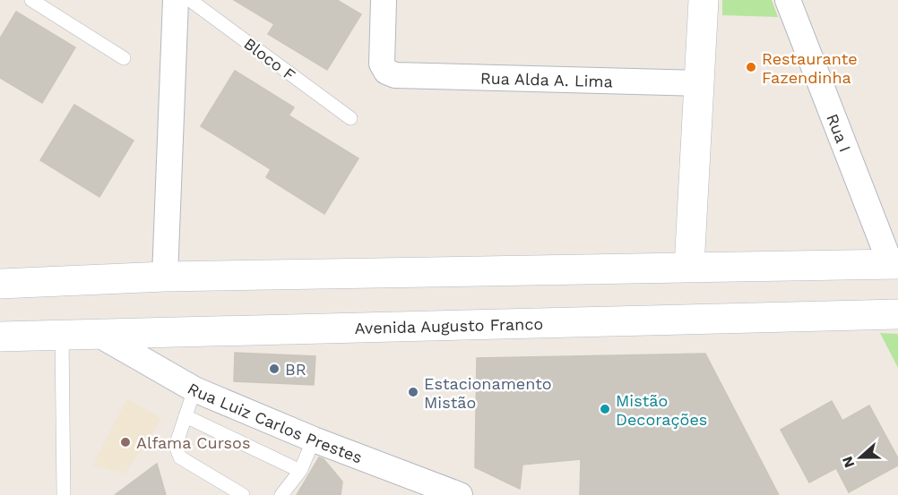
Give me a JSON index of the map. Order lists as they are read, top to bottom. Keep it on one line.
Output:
{"streets":{"main road":["Avenida Augusto Franco"],"street":["Rua Alda A. Lima","Rua I","Rua Luiz Carlos Prestes"],"lane":["Bloco F"]},"crossings":[["Avenida Augusto Franco","Rua Luiz Carlos Prestes"]],"places":["Restaurante Fazendinha","BR","Estacionamento Mistão","Mistão Decorações","Alfama Cursos"],"north":"left"}
